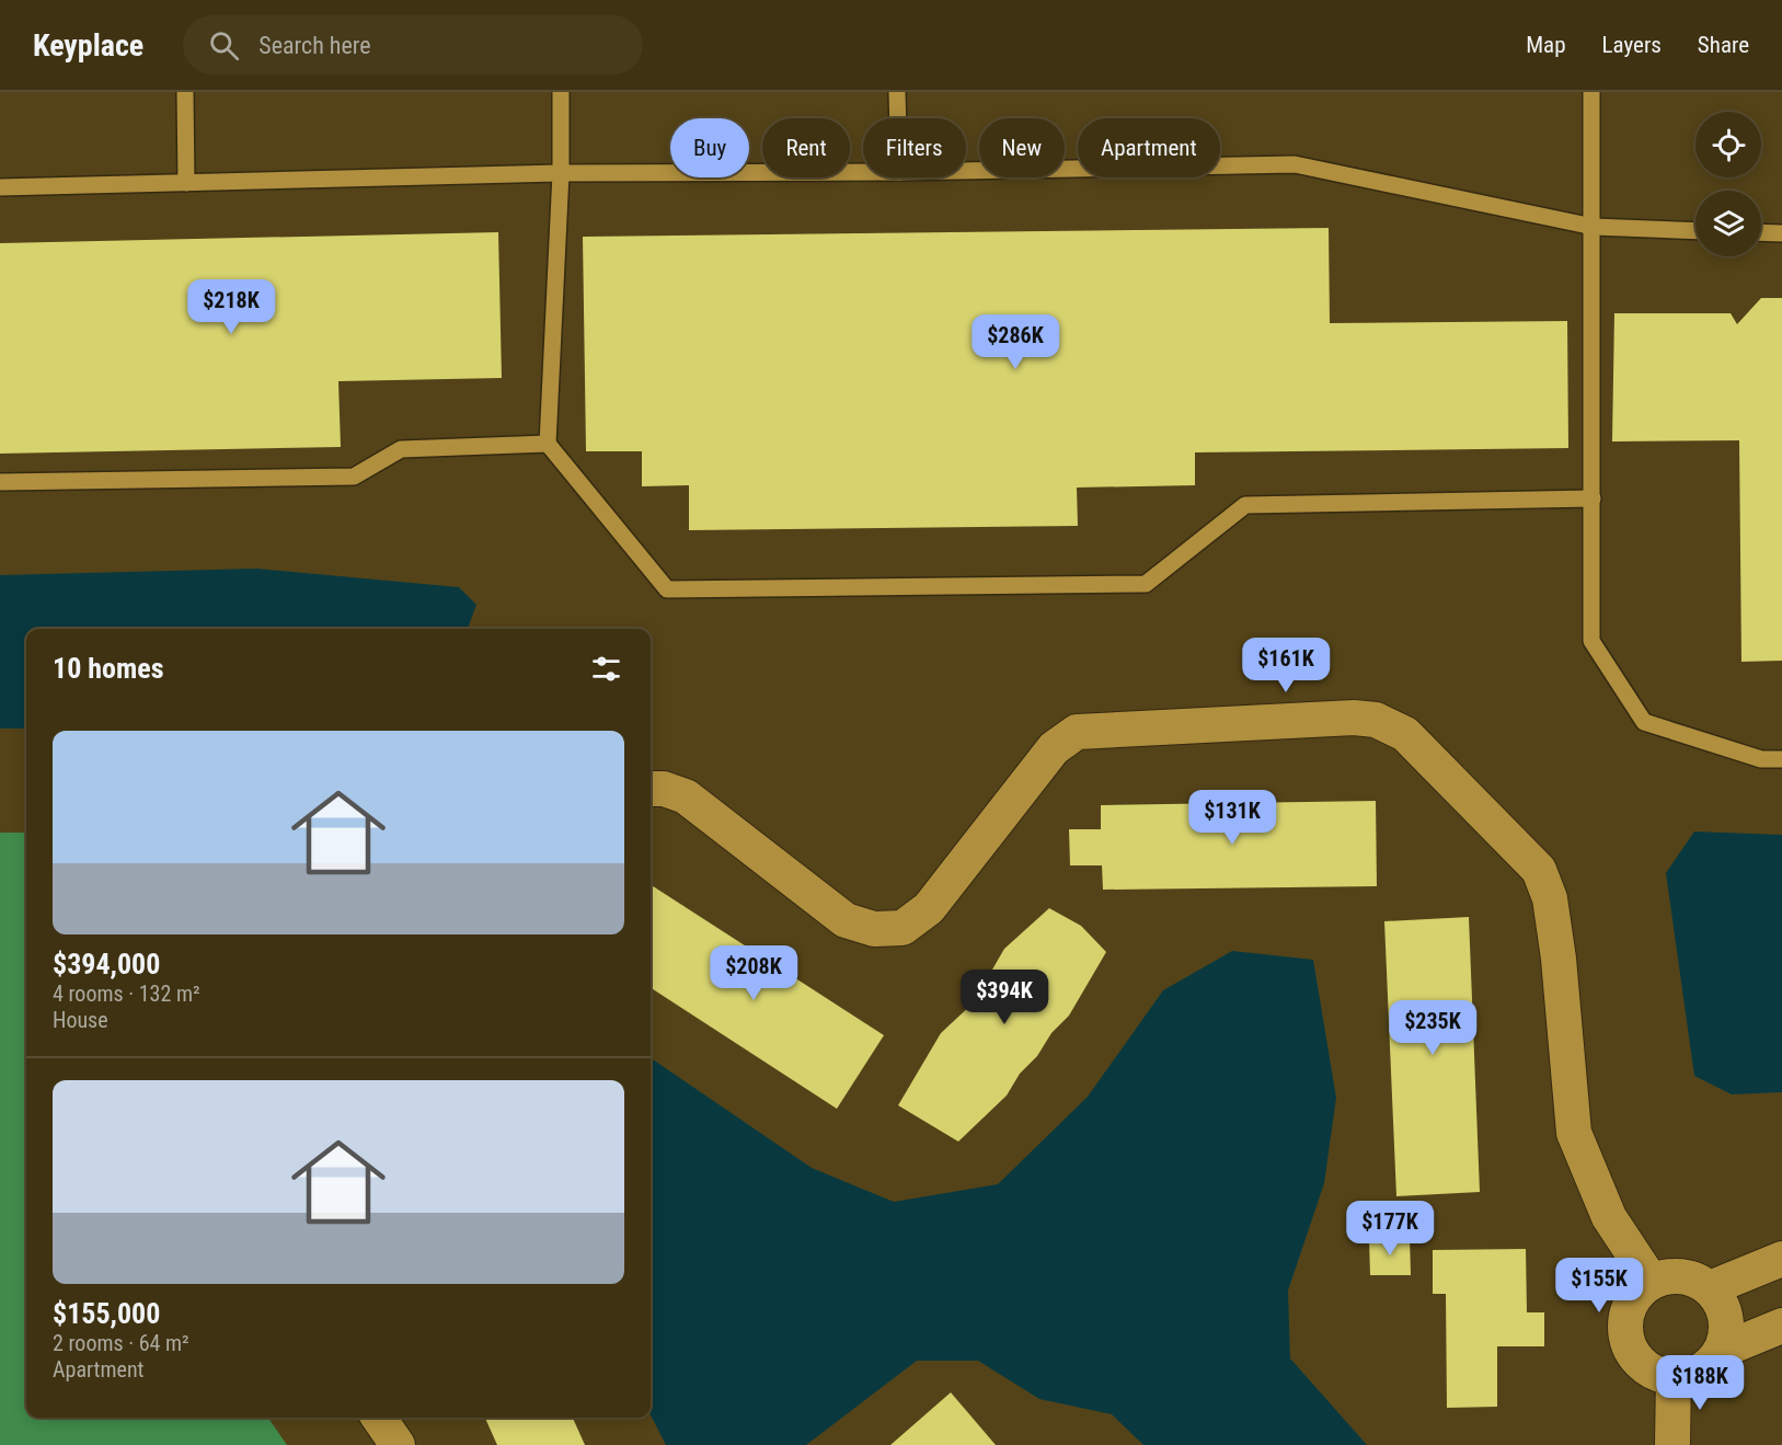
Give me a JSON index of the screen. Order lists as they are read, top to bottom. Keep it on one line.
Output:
{"page":{"header":"Keyplace","search":"Search here","nav":["Map","Layers","Share"],"chip":["Buy","Rent","Filters","New","Apartment"],"price":["$218K","$286K","$161K","$131K","$208K","$394K","$235K","$177K","$155K","$188K"],"heading":"10 homes","list":[{"name":"$394,000","note":"4 rooms · 132 m² · House"},{"name":"$155,000","note":"2 rooms · 64 m² · Apartment"}]}}
